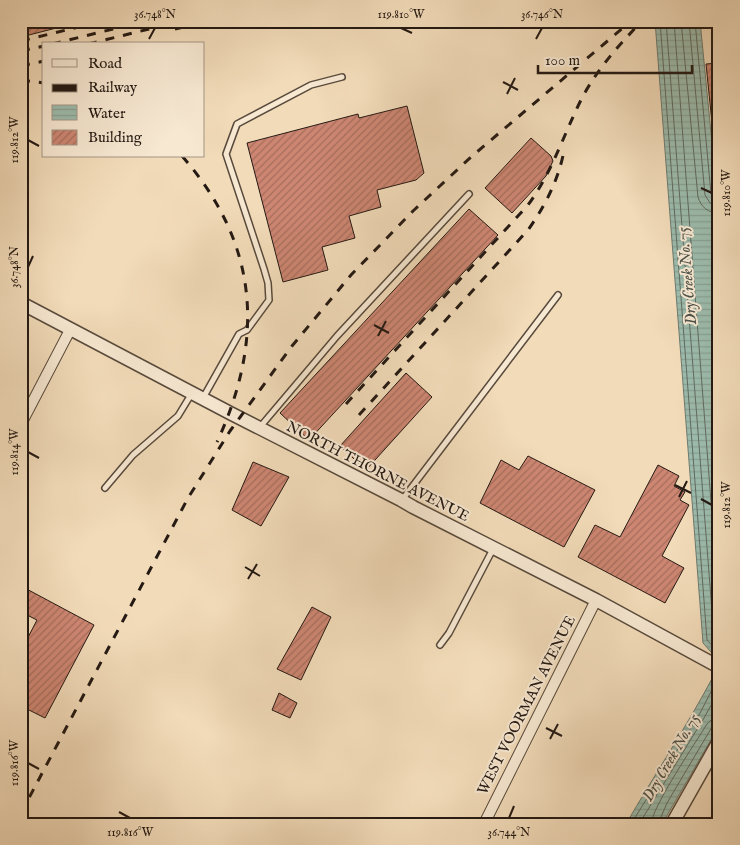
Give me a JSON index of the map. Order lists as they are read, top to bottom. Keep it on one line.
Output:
{"streets":{"street":["NORTH THORNE AVENUE","WEST VOORMAN AVENUE"]},"crossings":[["NORTH THORNE AVENUE","WEST VOORMAN AVENUE"]],"water":["Dry Creek No. 75"],"legend":["Road","Railway","Water","Building"],"scale_bar":"100 m","coordinates":["36.748°N","119.810°W","36.746°N","119.812°W","119.814°W","119.816°W","36.744°N"]}
